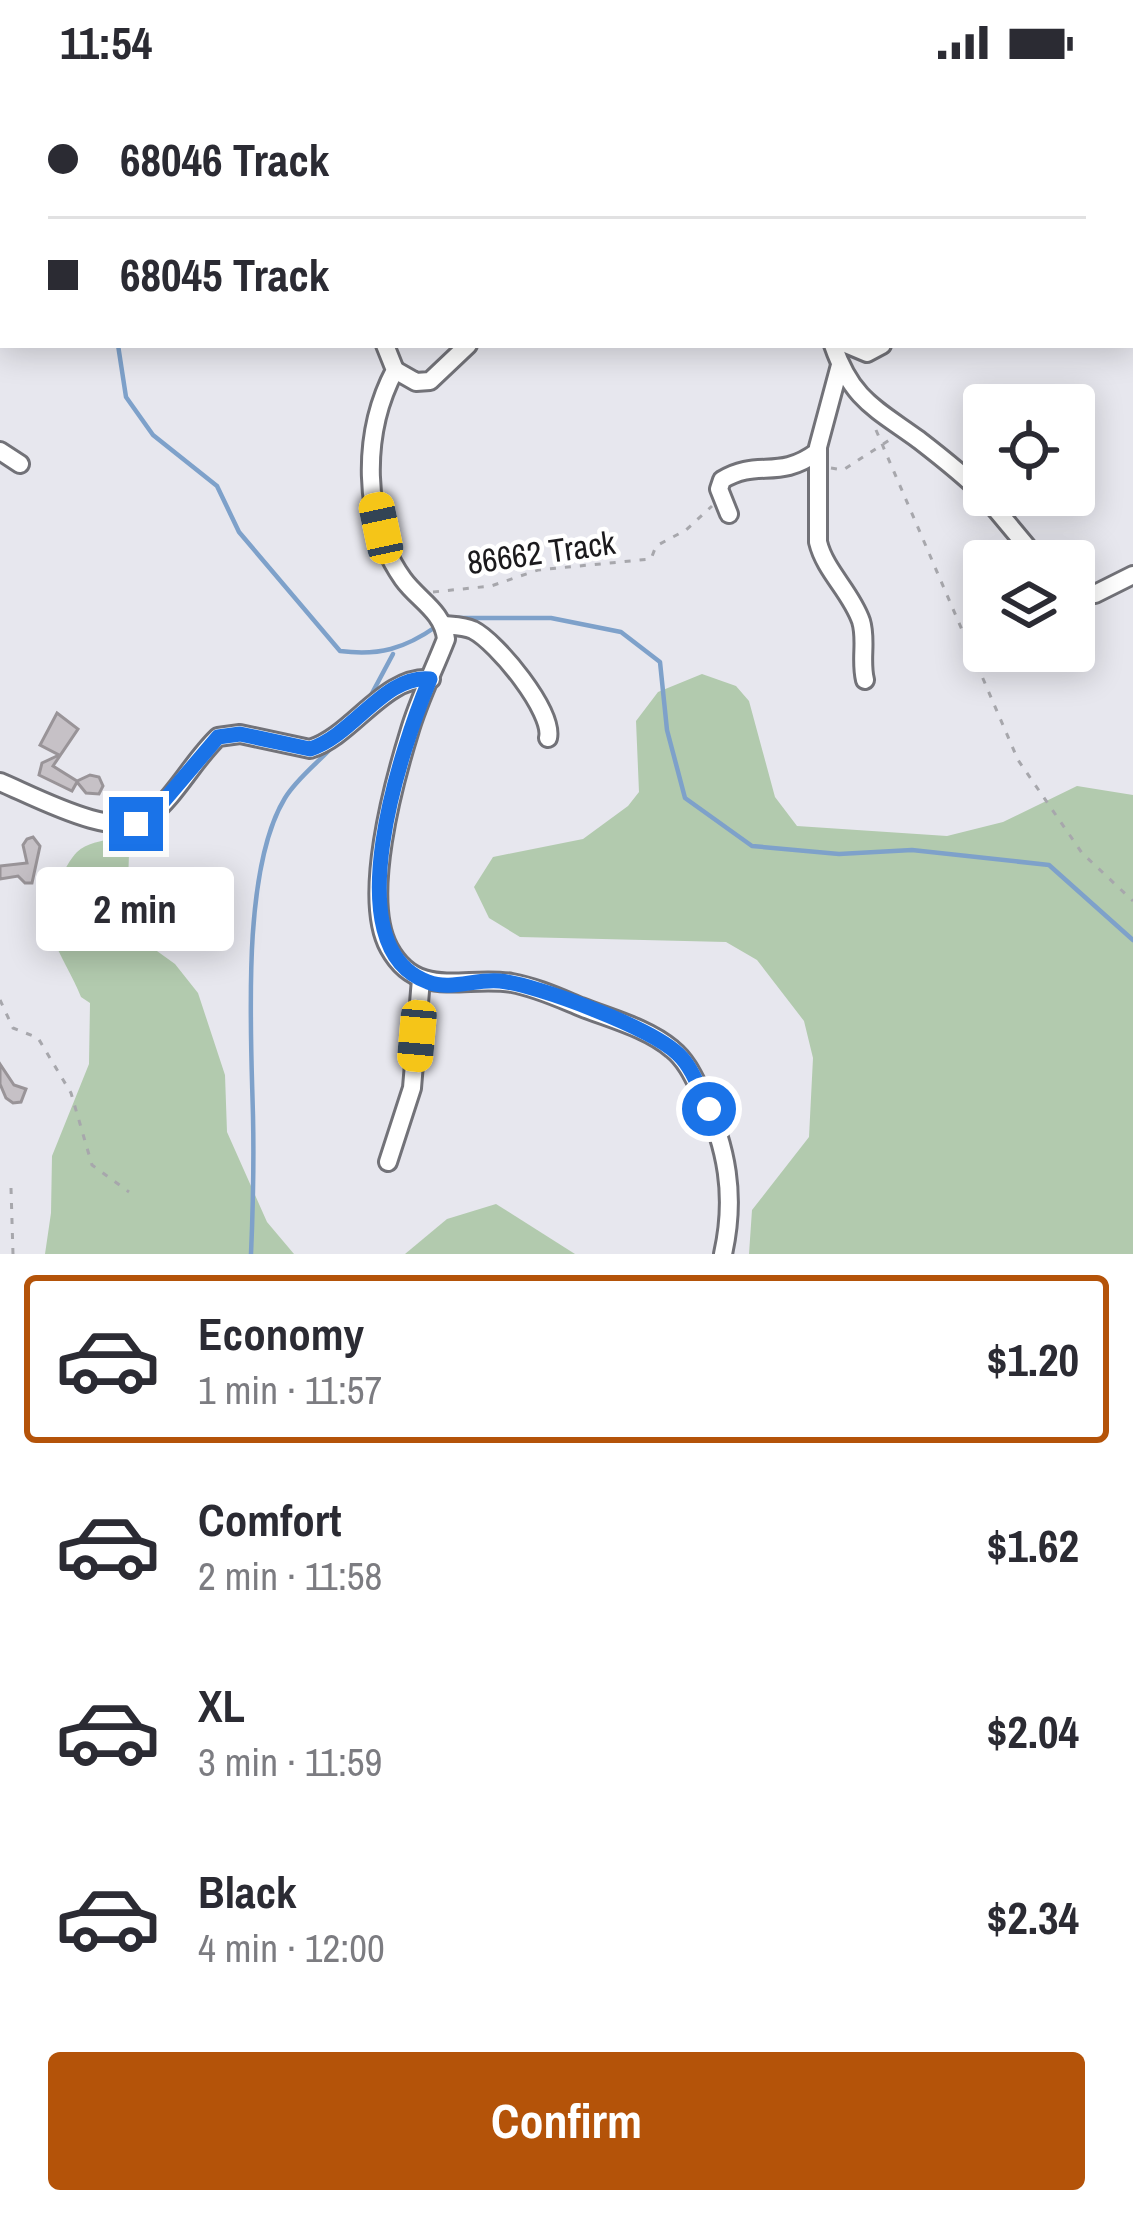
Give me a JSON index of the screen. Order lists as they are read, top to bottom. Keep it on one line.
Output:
{"streets":{"path":["86662 Track"]},"page":{"status":"11:54","banner":["68046 Track","68045 Track"],"bubble":"2 min","list":[{"name":"Economy","note":"1 min · 11:57","value":"$1.20"},{"name":"Comfort","note":"2 min · 11:58","value":"$1.62"},{"name":"XL","note":"3 min · 11:59","value":"$2.04"},{"name":"Black","note":"4 min · 12:00","value":"$2.34"}],"buttons":"Confirm"}}
